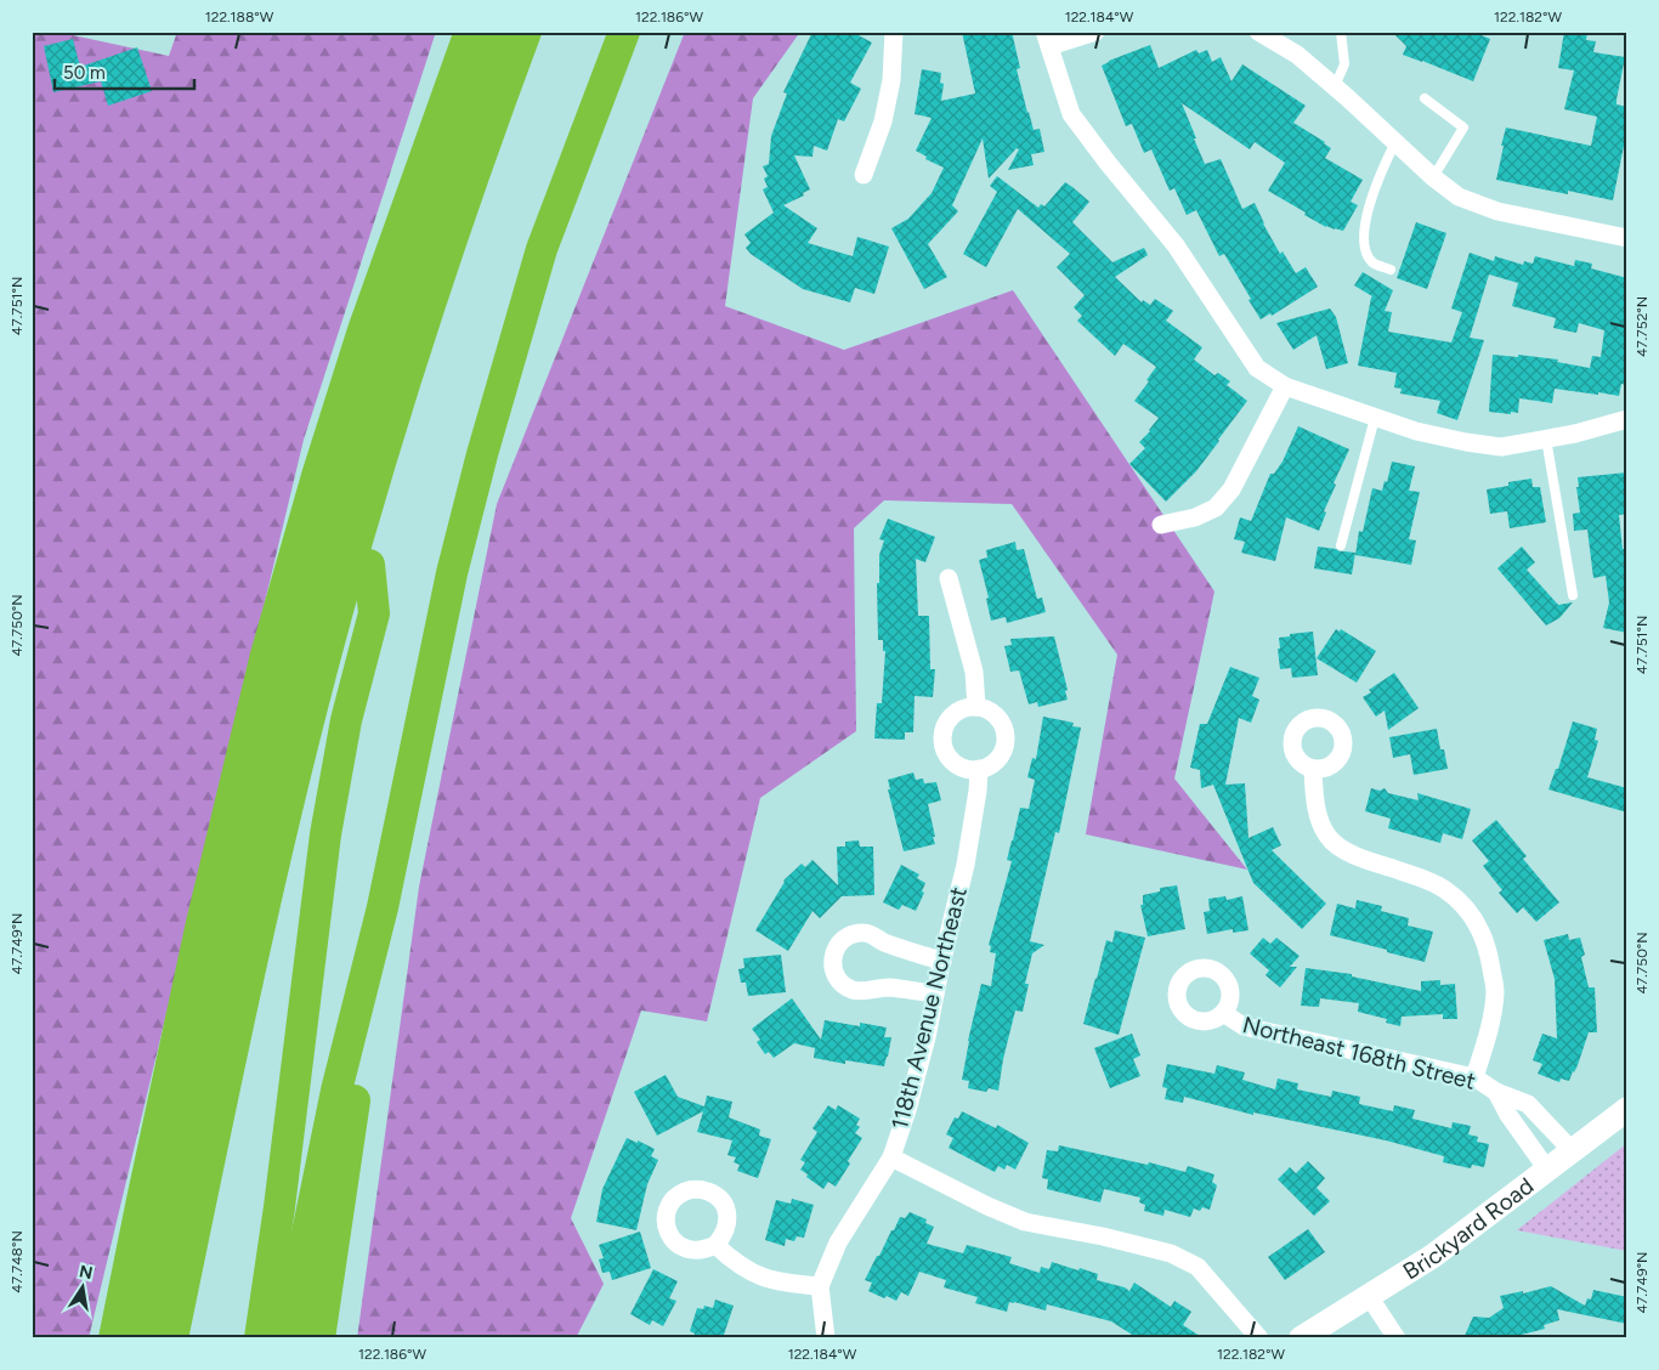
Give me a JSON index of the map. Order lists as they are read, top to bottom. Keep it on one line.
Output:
{"streets":{"street":["118th Avenue Northeast","Northeast 168th Street","Brickyard Road"]},"crossings":[["Northeast 168th Street","Brickyard Road"]],"scale_bar":"50 m","north":"top","coordinates":["122.188°W","122.186°W","122.184°W","122.182°W","47.751°N","47.752°N","47.750°N","47.749°N","47.748°N"]}
